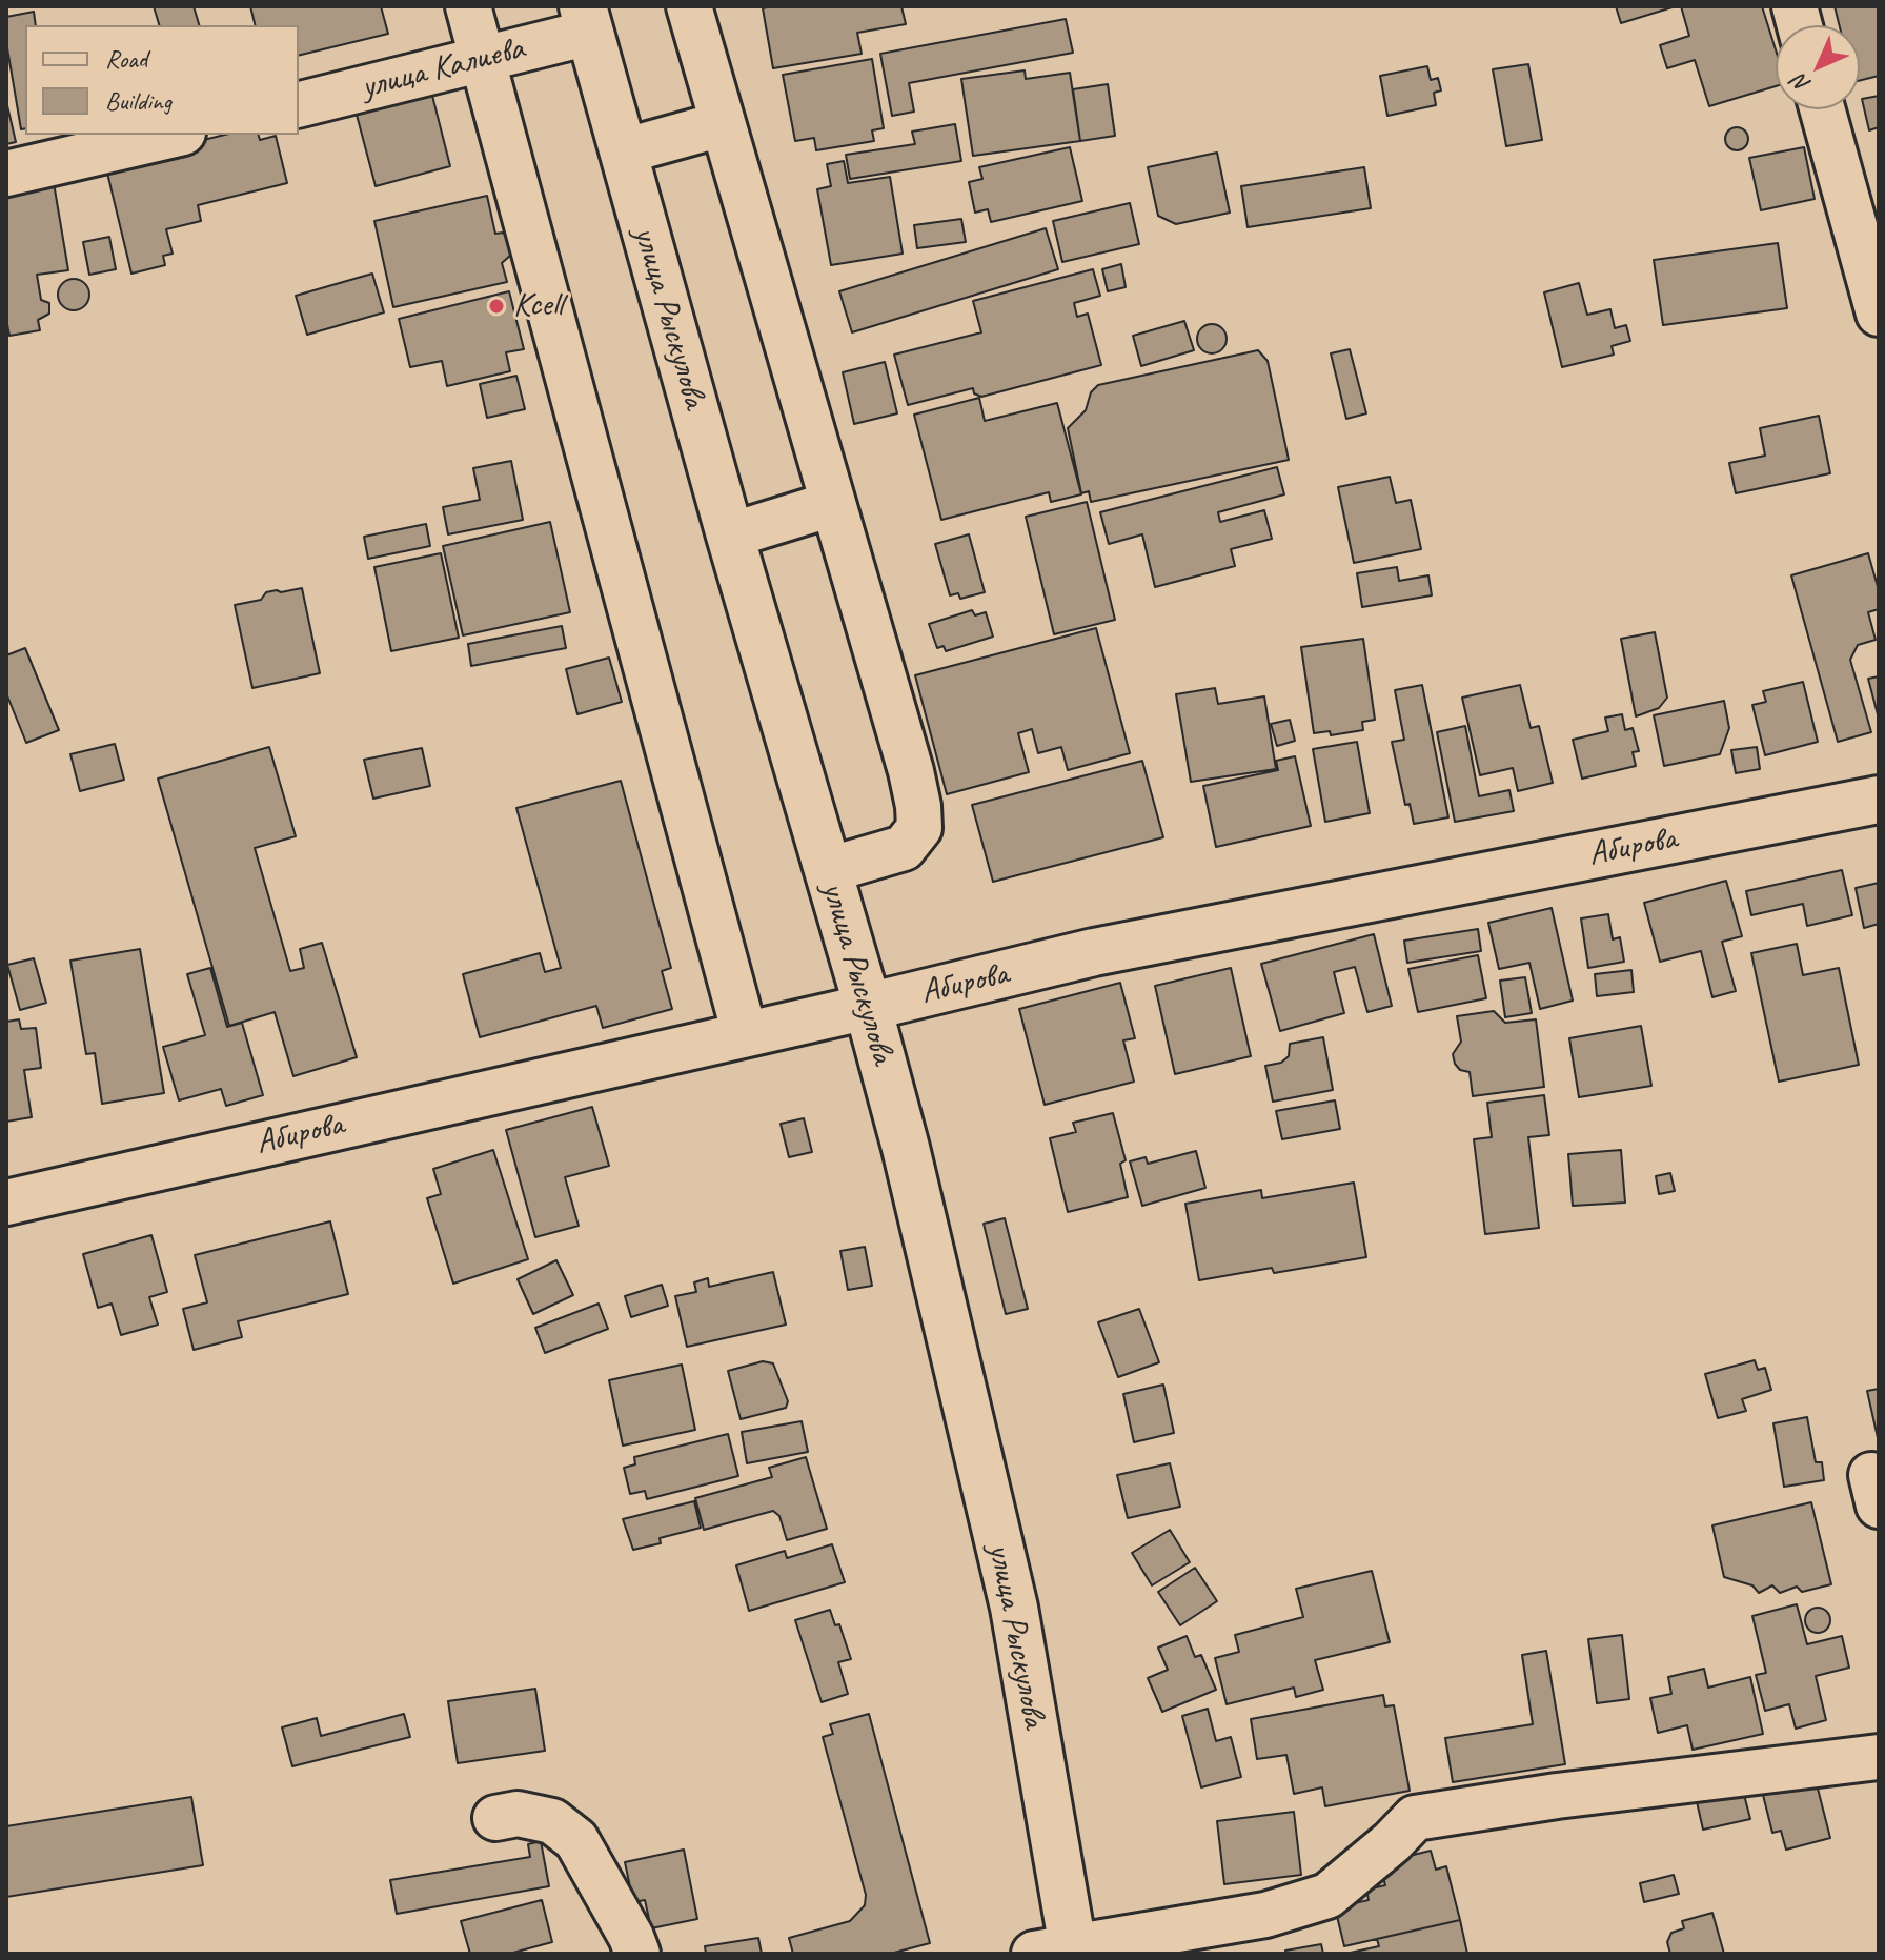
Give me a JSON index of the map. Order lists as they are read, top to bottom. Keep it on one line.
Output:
{"streets":{"main road":["улица Рыскулова","Абирова"],"street":["улица Калиева"]},"crossings":[["улица Калиева","улица Рыскулова"],["улица Рыскулова","Абирова"]],"places":["Kcell"],"legend":["Road","Building"],"north":"bottom left"}
